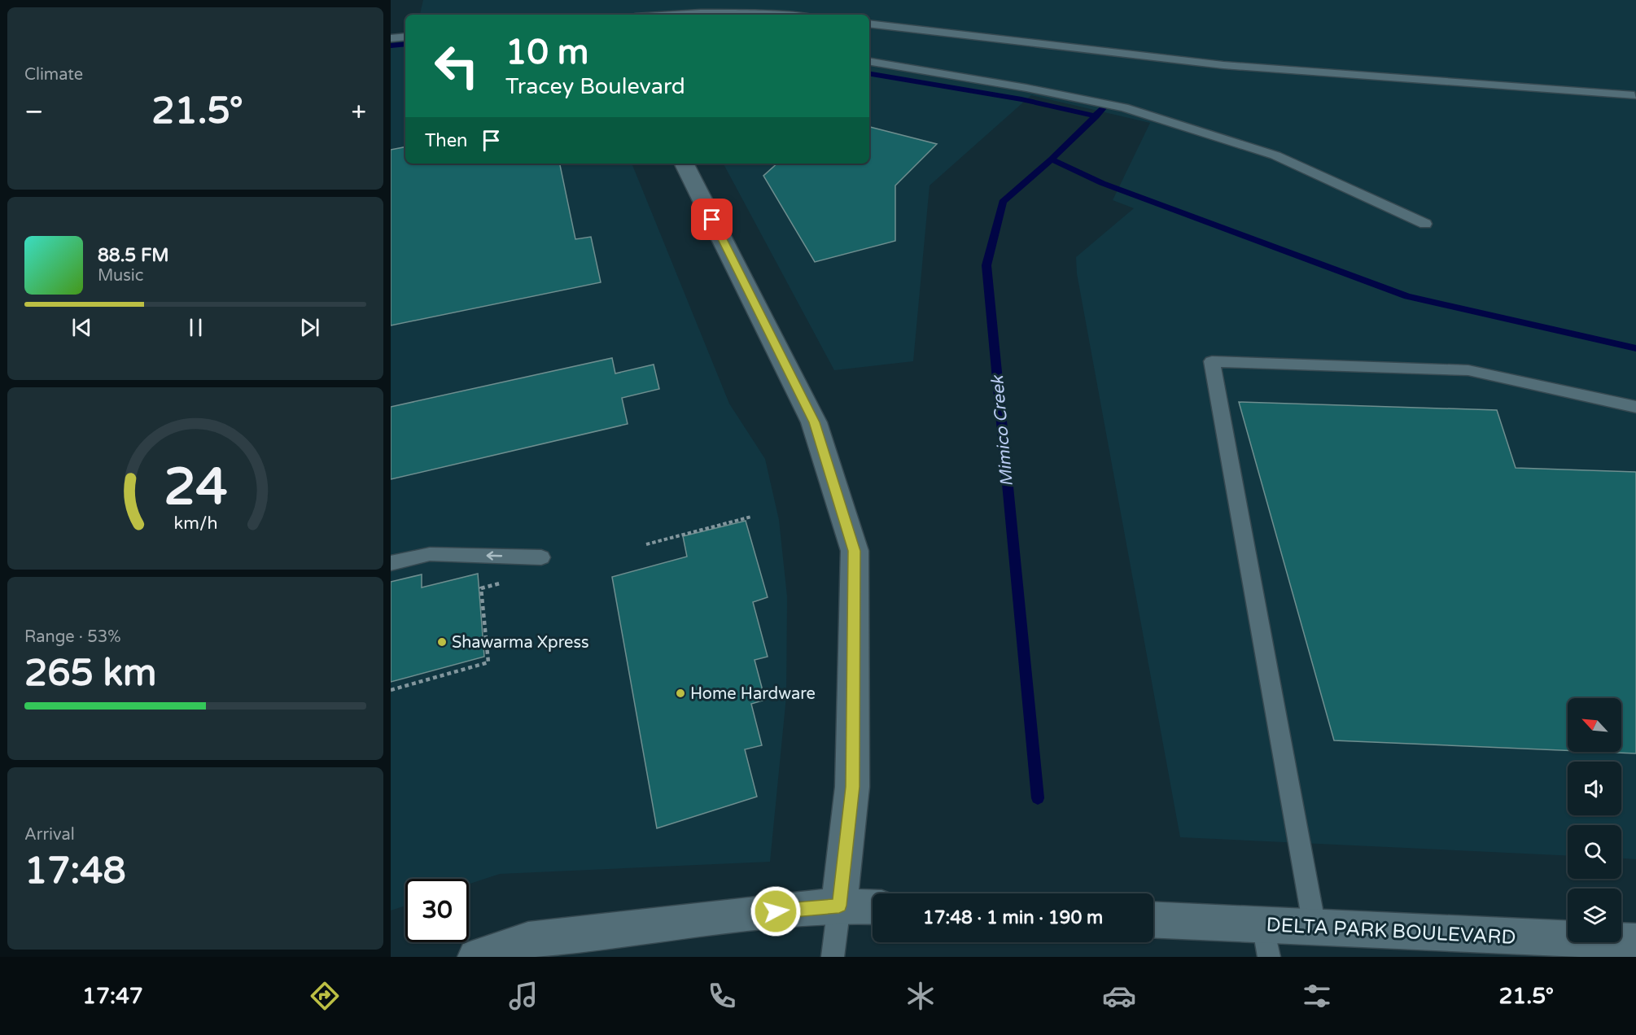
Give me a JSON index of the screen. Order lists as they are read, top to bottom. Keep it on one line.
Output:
{"streets":{"street":["DELTA PARK BOULEVARD"]},"water":["Mimico Creek"],"places":["Shawarma Xpress","Home Hardware"],"north":"top left","page":{"tile":["Climate",["Range · 53%","265 km"],["Arrival","17:48"]],"turn":["10 m","Tracey Boulevard"],"heat":["−","21.5°","+"],"then":"Then","song":["88.5 FM","Music"],"limit":"30","trip":"17:48 · 1 min · 190 m","tabs":["17:47","21.5°"],"gauge":["24","km/h"]}}
